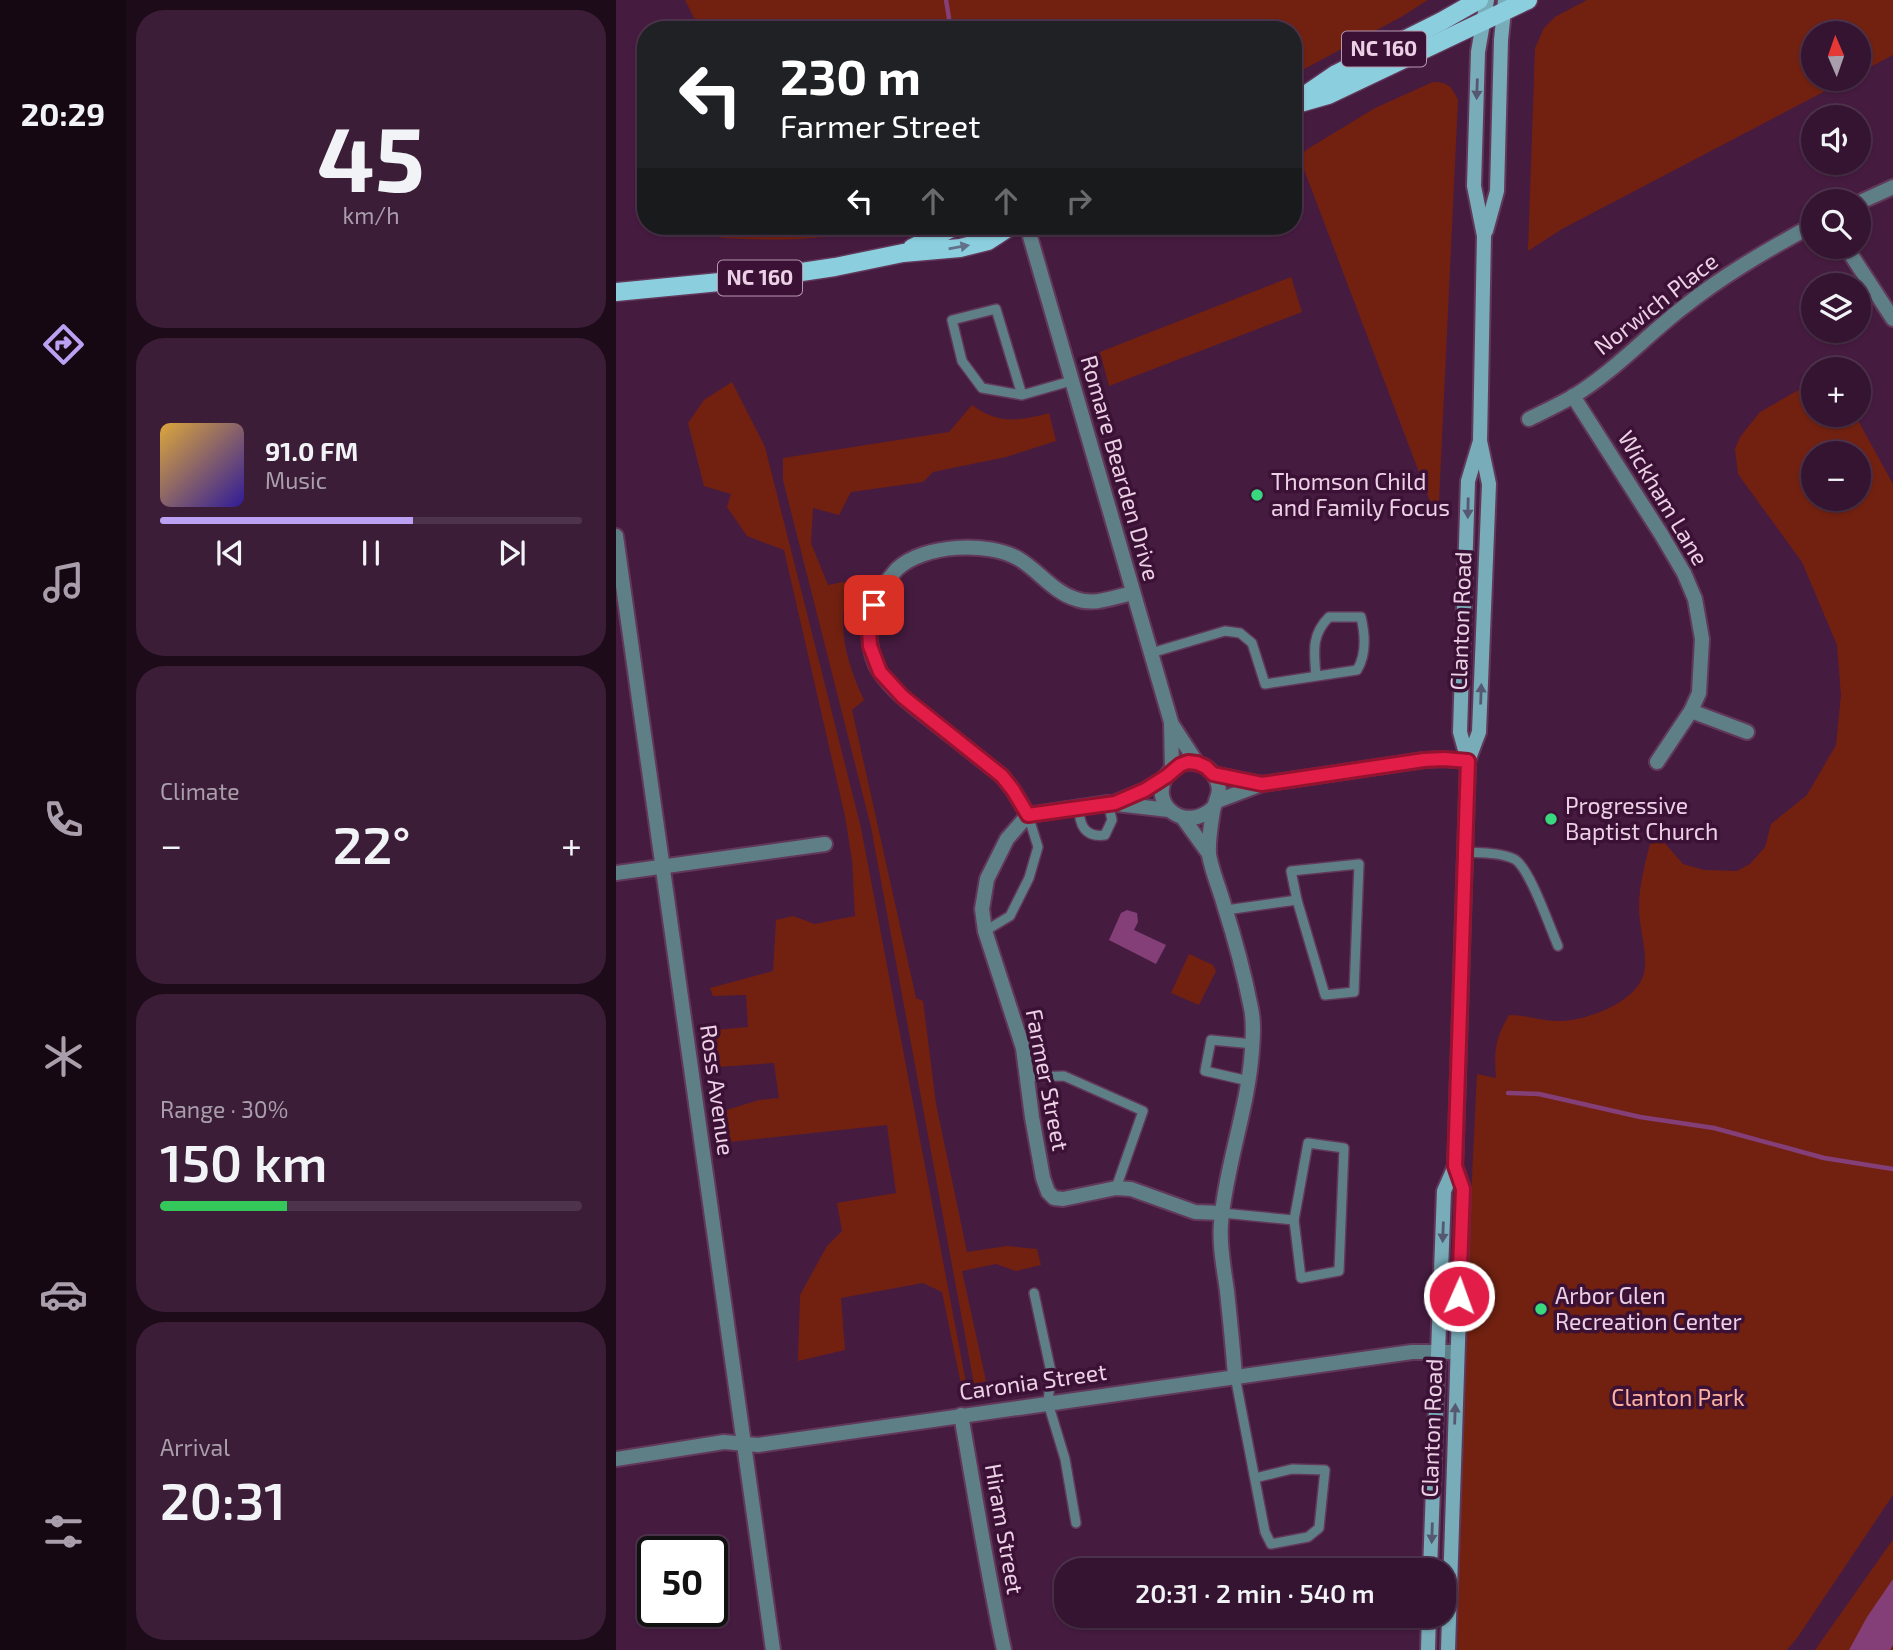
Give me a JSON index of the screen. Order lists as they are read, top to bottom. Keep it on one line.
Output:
{"streets":{"main road":["NC 160","Clanton Road"],"street":["Norwich Place","Romare Bearden Drive","Wickham Lane","Farmer Street","Ross Avenue","Caronia Street","Hiram Street"]},"crossings":[["NC 160","Clanton Road"],["Norwich Place","Wickham Lane"],["Clanton Road","Caronia Street"],["Ross Avenue","Caronia Street"],["Caronia Street","Hiram Street"]],"parks":["Clanton Park"],"places":["Thomson Child and Family Focus","Progressive Baptist Church","Arbor Glen Recreation Center"],"north":"top","page":{"tabs":"20:29","tile":[["45","km/h"],"Climate",["Range · 30%","150 km"],["Arrival","20:31"]],"map_buttons":["+","−"],"turn":["230 m","Farmer Street"],"song":["91.0 FM","Music"],"heat":["−","22°","+"],"limit":"50","trip":"20:31 · 2 min · 540 m"}}
